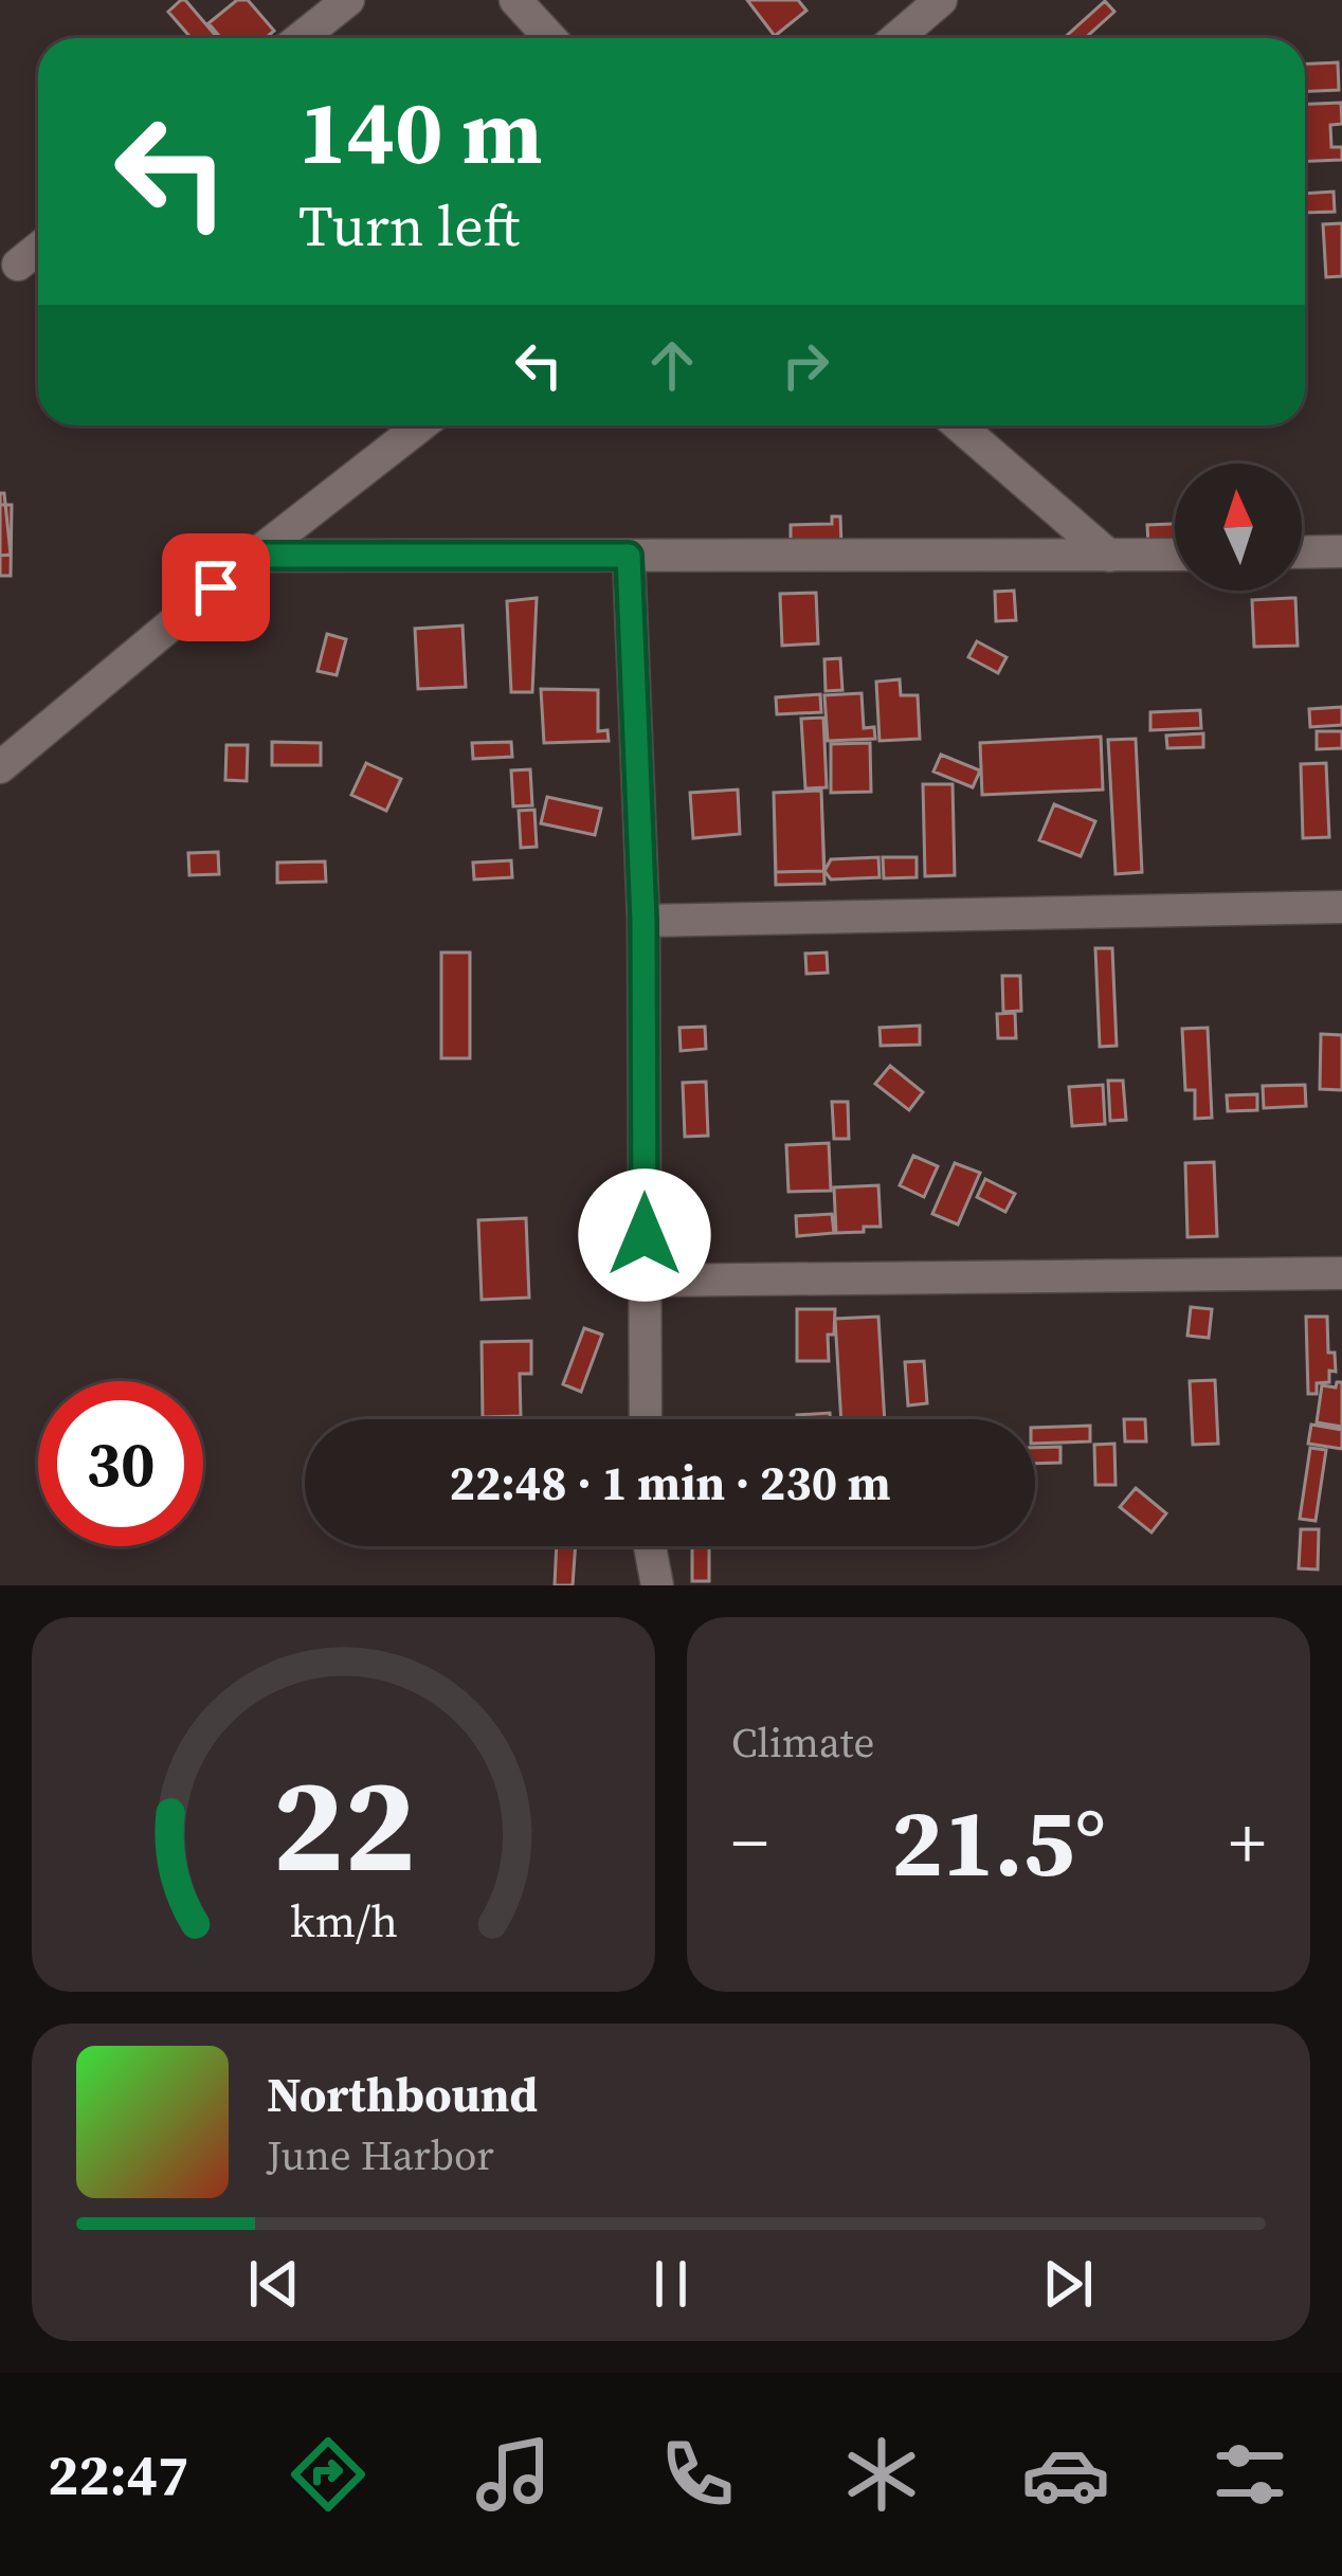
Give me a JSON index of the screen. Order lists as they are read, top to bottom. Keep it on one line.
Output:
{"north":"top","page":{"turn":["140 m","Turn left"],"limit":"30","trip":"22:48 · 1 min · 230 m","tile":"Climate","heat":["−","21.5°","+"],"song":["Northbound","June Harbor"],"tabs":"22:47","gauge":["22","km/h"]}}
